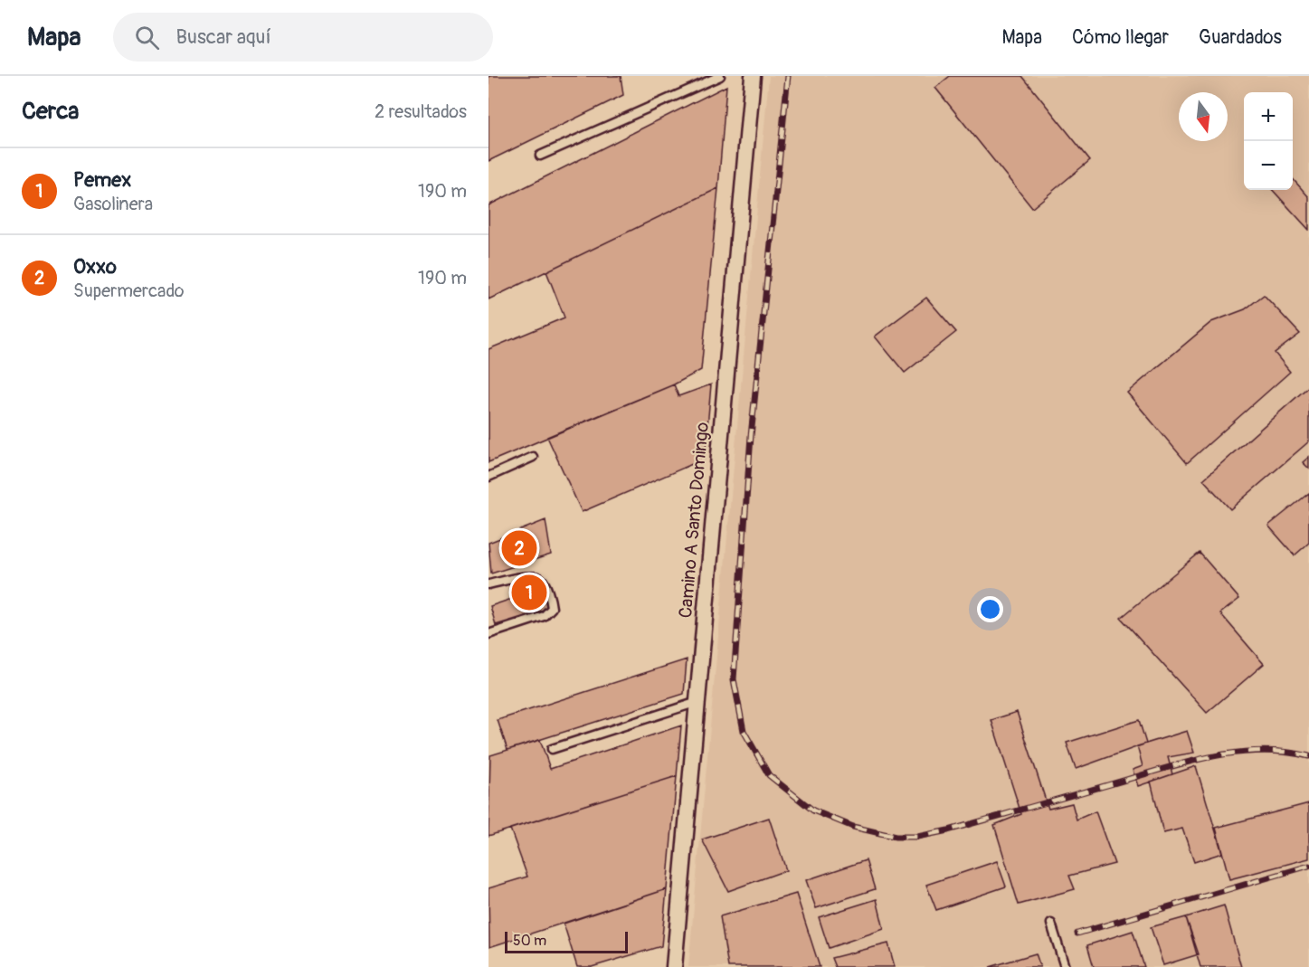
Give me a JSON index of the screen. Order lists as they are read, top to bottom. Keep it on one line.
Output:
{"streets":{"street":["Camino A Santo Domingo"]},"scale_bar":"50 m","north":"bottom","page":{"header":"Mapa","search":"Buscar aquí","nav":["Mapa","Cómo llegar","Guardados"],"heading":["Cerca","2 resultados"],"map_buttons":["+","−"],"list":[{"mark":"1","name":"Pemex","note":"Gasolinera","value":"190 m"},{"mark":"2","name":"Oxxo","note":"Supermercado","value":"190 m"}],"pins":["2","1"],"scale":"50 m"}}
